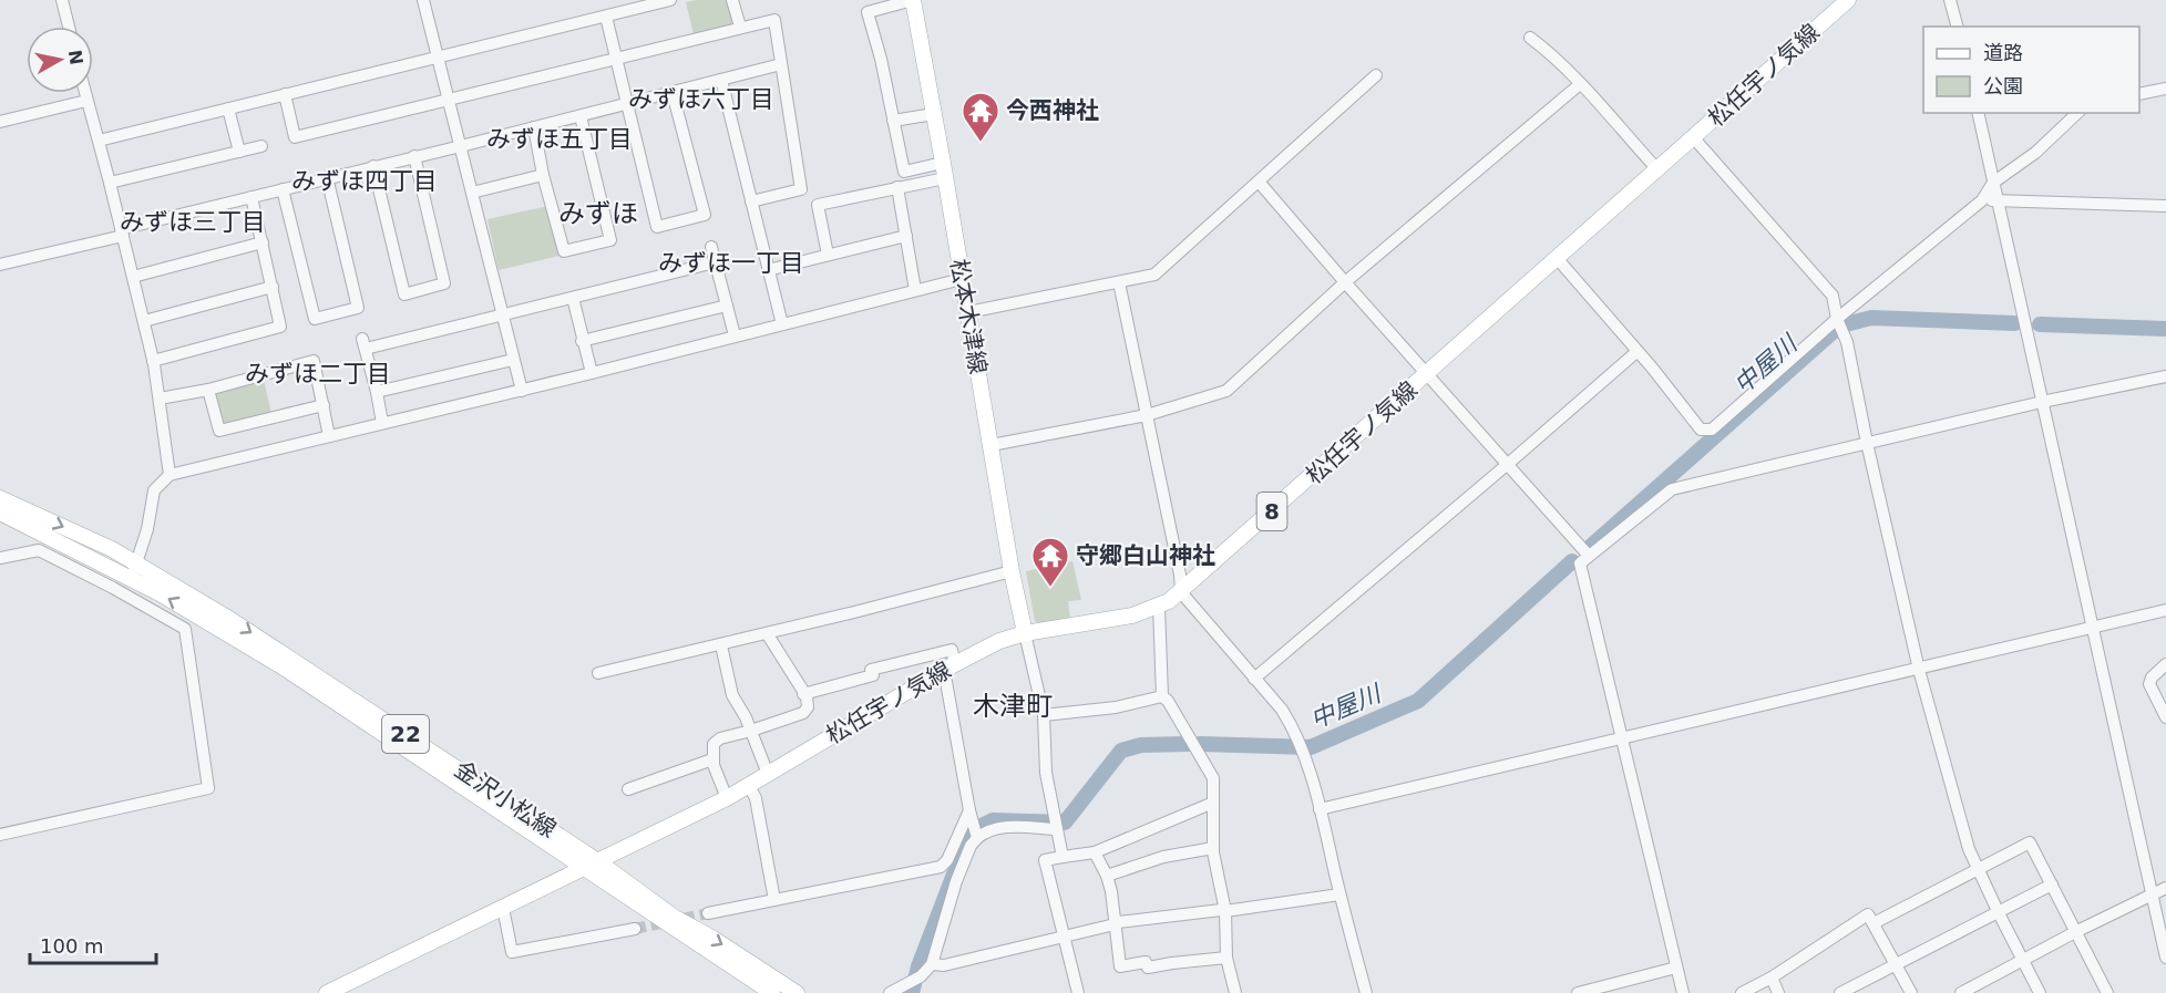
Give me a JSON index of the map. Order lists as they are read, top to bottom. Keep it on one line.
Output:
{"streets":{"main road":["松任宇ノ気線","松本木津線","8","22","金沢小松線"]},"crossings":[["松任宇ノ気線","松本木津線"],["松任宇ノ気線","金沢小松線"]],"districts":["みずほ六丁目","みずほ五丁目","みずほ四丁目","みずほ","みずほ三丁目","みずほ一丁目","みずほ二丁目","木津町"],"water":["中屋川"],"places":{"temple":["今西神社","守郷白山神社"]},"legend":["道路","公園"],"scale_bar":"100 m","north":"right"}
